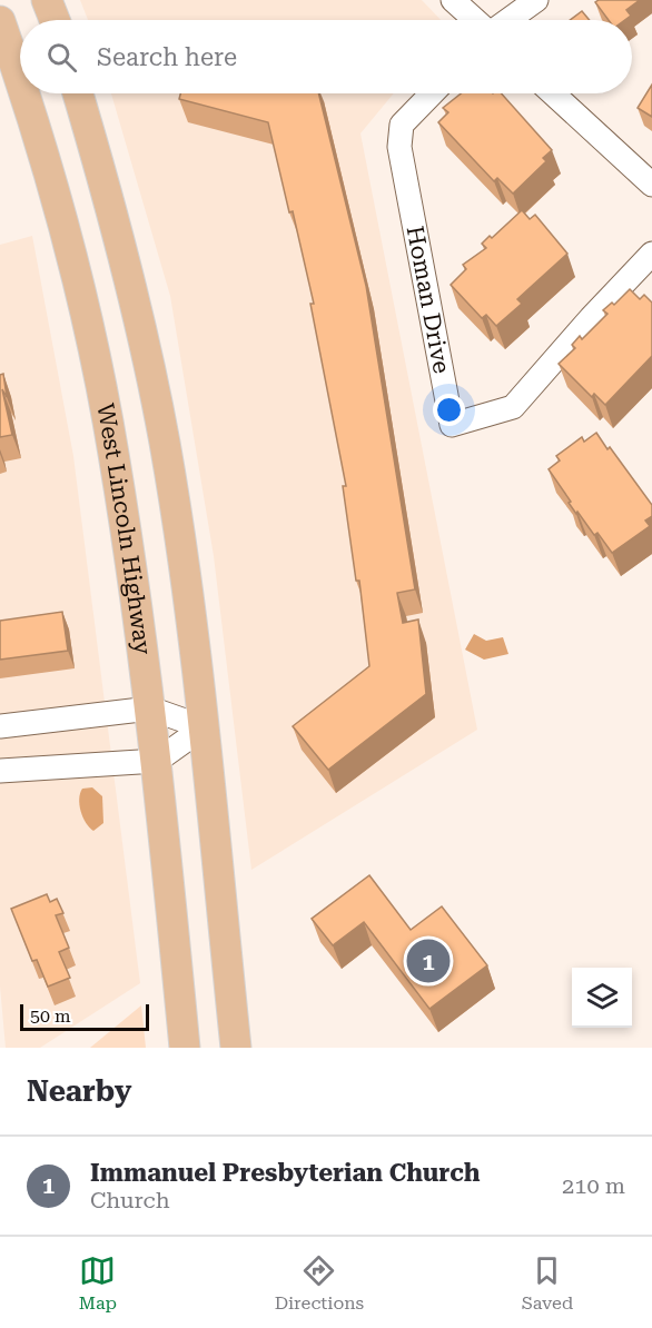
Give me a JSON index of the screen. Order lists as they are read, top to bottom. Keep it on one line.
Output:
{"streets":{"main road":["West Lincoln Highway"],"street":["Homan Drive"]},"scale_bar":"50 m","page":{"search":"Search here","pins":"1","scale":"50 m","heading":"Nearby","list":[{"mark":"1","name":"Immanuel Presbyterian Church","note":"Church","value":"210 m"}],"nav":["Map","Directions","Saved"]}}
